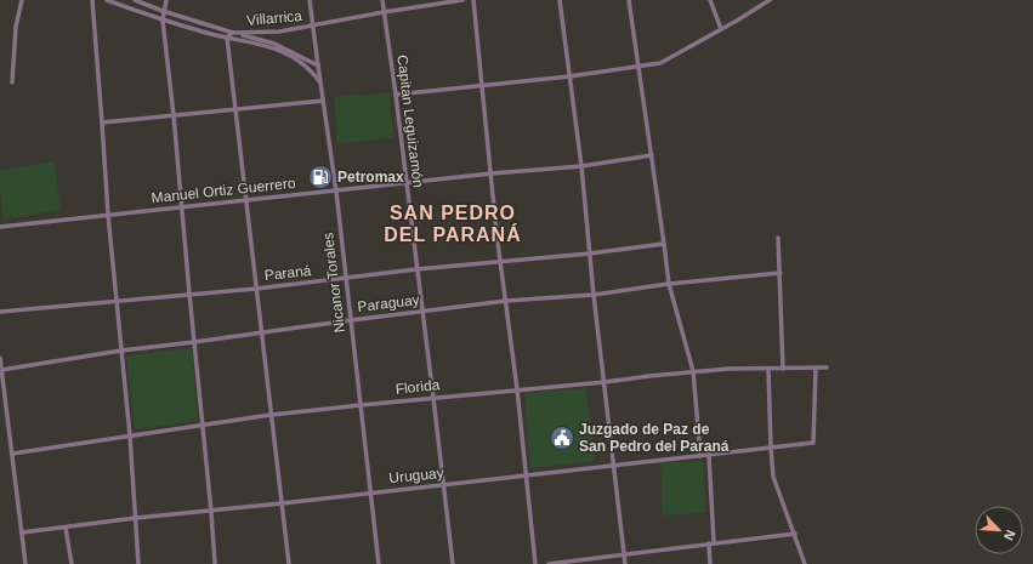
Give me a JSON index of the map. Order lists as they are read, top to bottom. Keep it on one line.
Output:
{"streets":{"street":["Villarrica","Capitan Leguizamón","Manuel Ortiz Guerrero","Paraná","Nicanor Torales","Paraguay","Florida","Uruguay"]},"crossings":[["Villarrica","Capitan Leguizamón"],["Villarrica","Nicanor Torales"],["Capitan Leguizamón","Manuel Ortiz Guerrero"],["Capitan Leguizamón","Paraná"],["Capitan Leguizamón","Paraguay"],["Capitan Leguizamón","Florida"],["Capitan Leguizamón","Uruguay"],["Manuel Ortiz Guerrero","Nicanor Torales"],["Paraná","Nicanor Torales"],["Nicanor Torales","Paraguay"],["Nicanor Torales","Florida"],["Nicanor Torales","Uruguay"],["Florida","Uruguay"]],"districts":["SAN PEDRO DEL PARANÁ"],"places":{"fuel station":["Petromax"],"public building":["Juzgado de Paz de San Pedro del Paraná"]},"north":"bottom right"}
